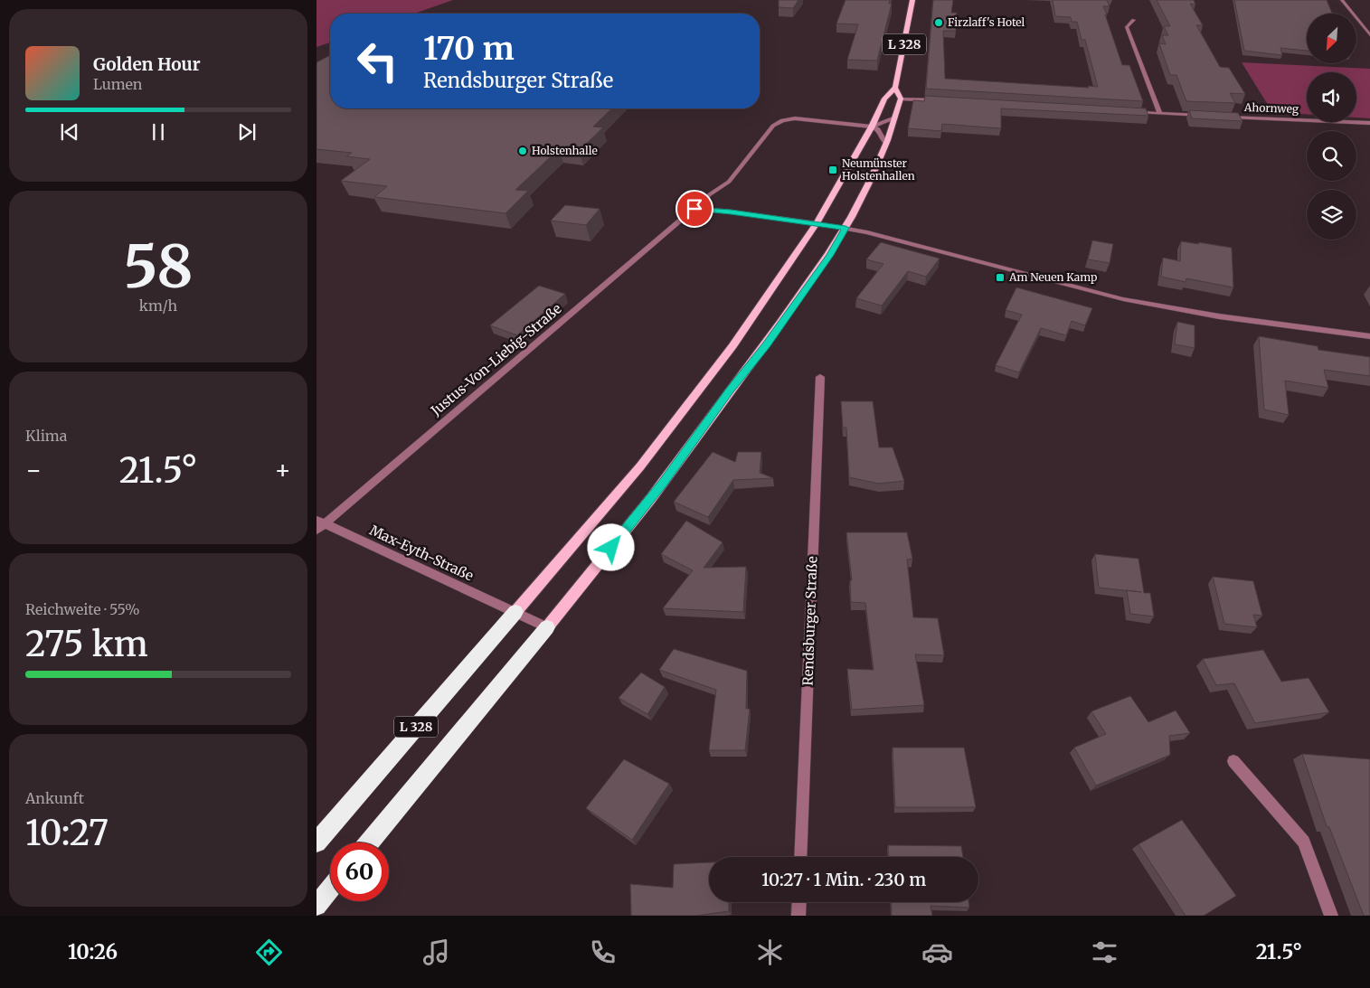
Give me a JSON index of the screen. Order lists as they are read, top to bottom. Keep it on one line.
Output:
{"streets":{"highway":["L 328"],"street":["Ahornweg","Justus-Von-Liebig-Straße","Max-Eyth-Straße","Rendsburger Straße"]},"crossings":[["L 328","Justus-Von-Liebig-Straße"],["L 328","Max-Eyth-Straße"],["Justus-Von-Liebig-Straße","Max-Eyth-Straße"]],"places":{"other":["Firzlaff's Hotel","Holstenhalle"],"transit":["Neumünster Holstenhallen","Am Neuen Kamp"]},"north":"bottom left","page":{"turn":["170 m","Rendsburger Straße"],"song":["Golden Hour","Lumen"],"tile":[["58","km/h"],"Klima",["Reichweite · 55%","275 km"],["Ankunft","10:27"]],"heat":["−","21.5°","+"],"limit":"60","trip":"10:27 · 1 Min. · 230 m","tabs":["10:26","21.5°"]}}
